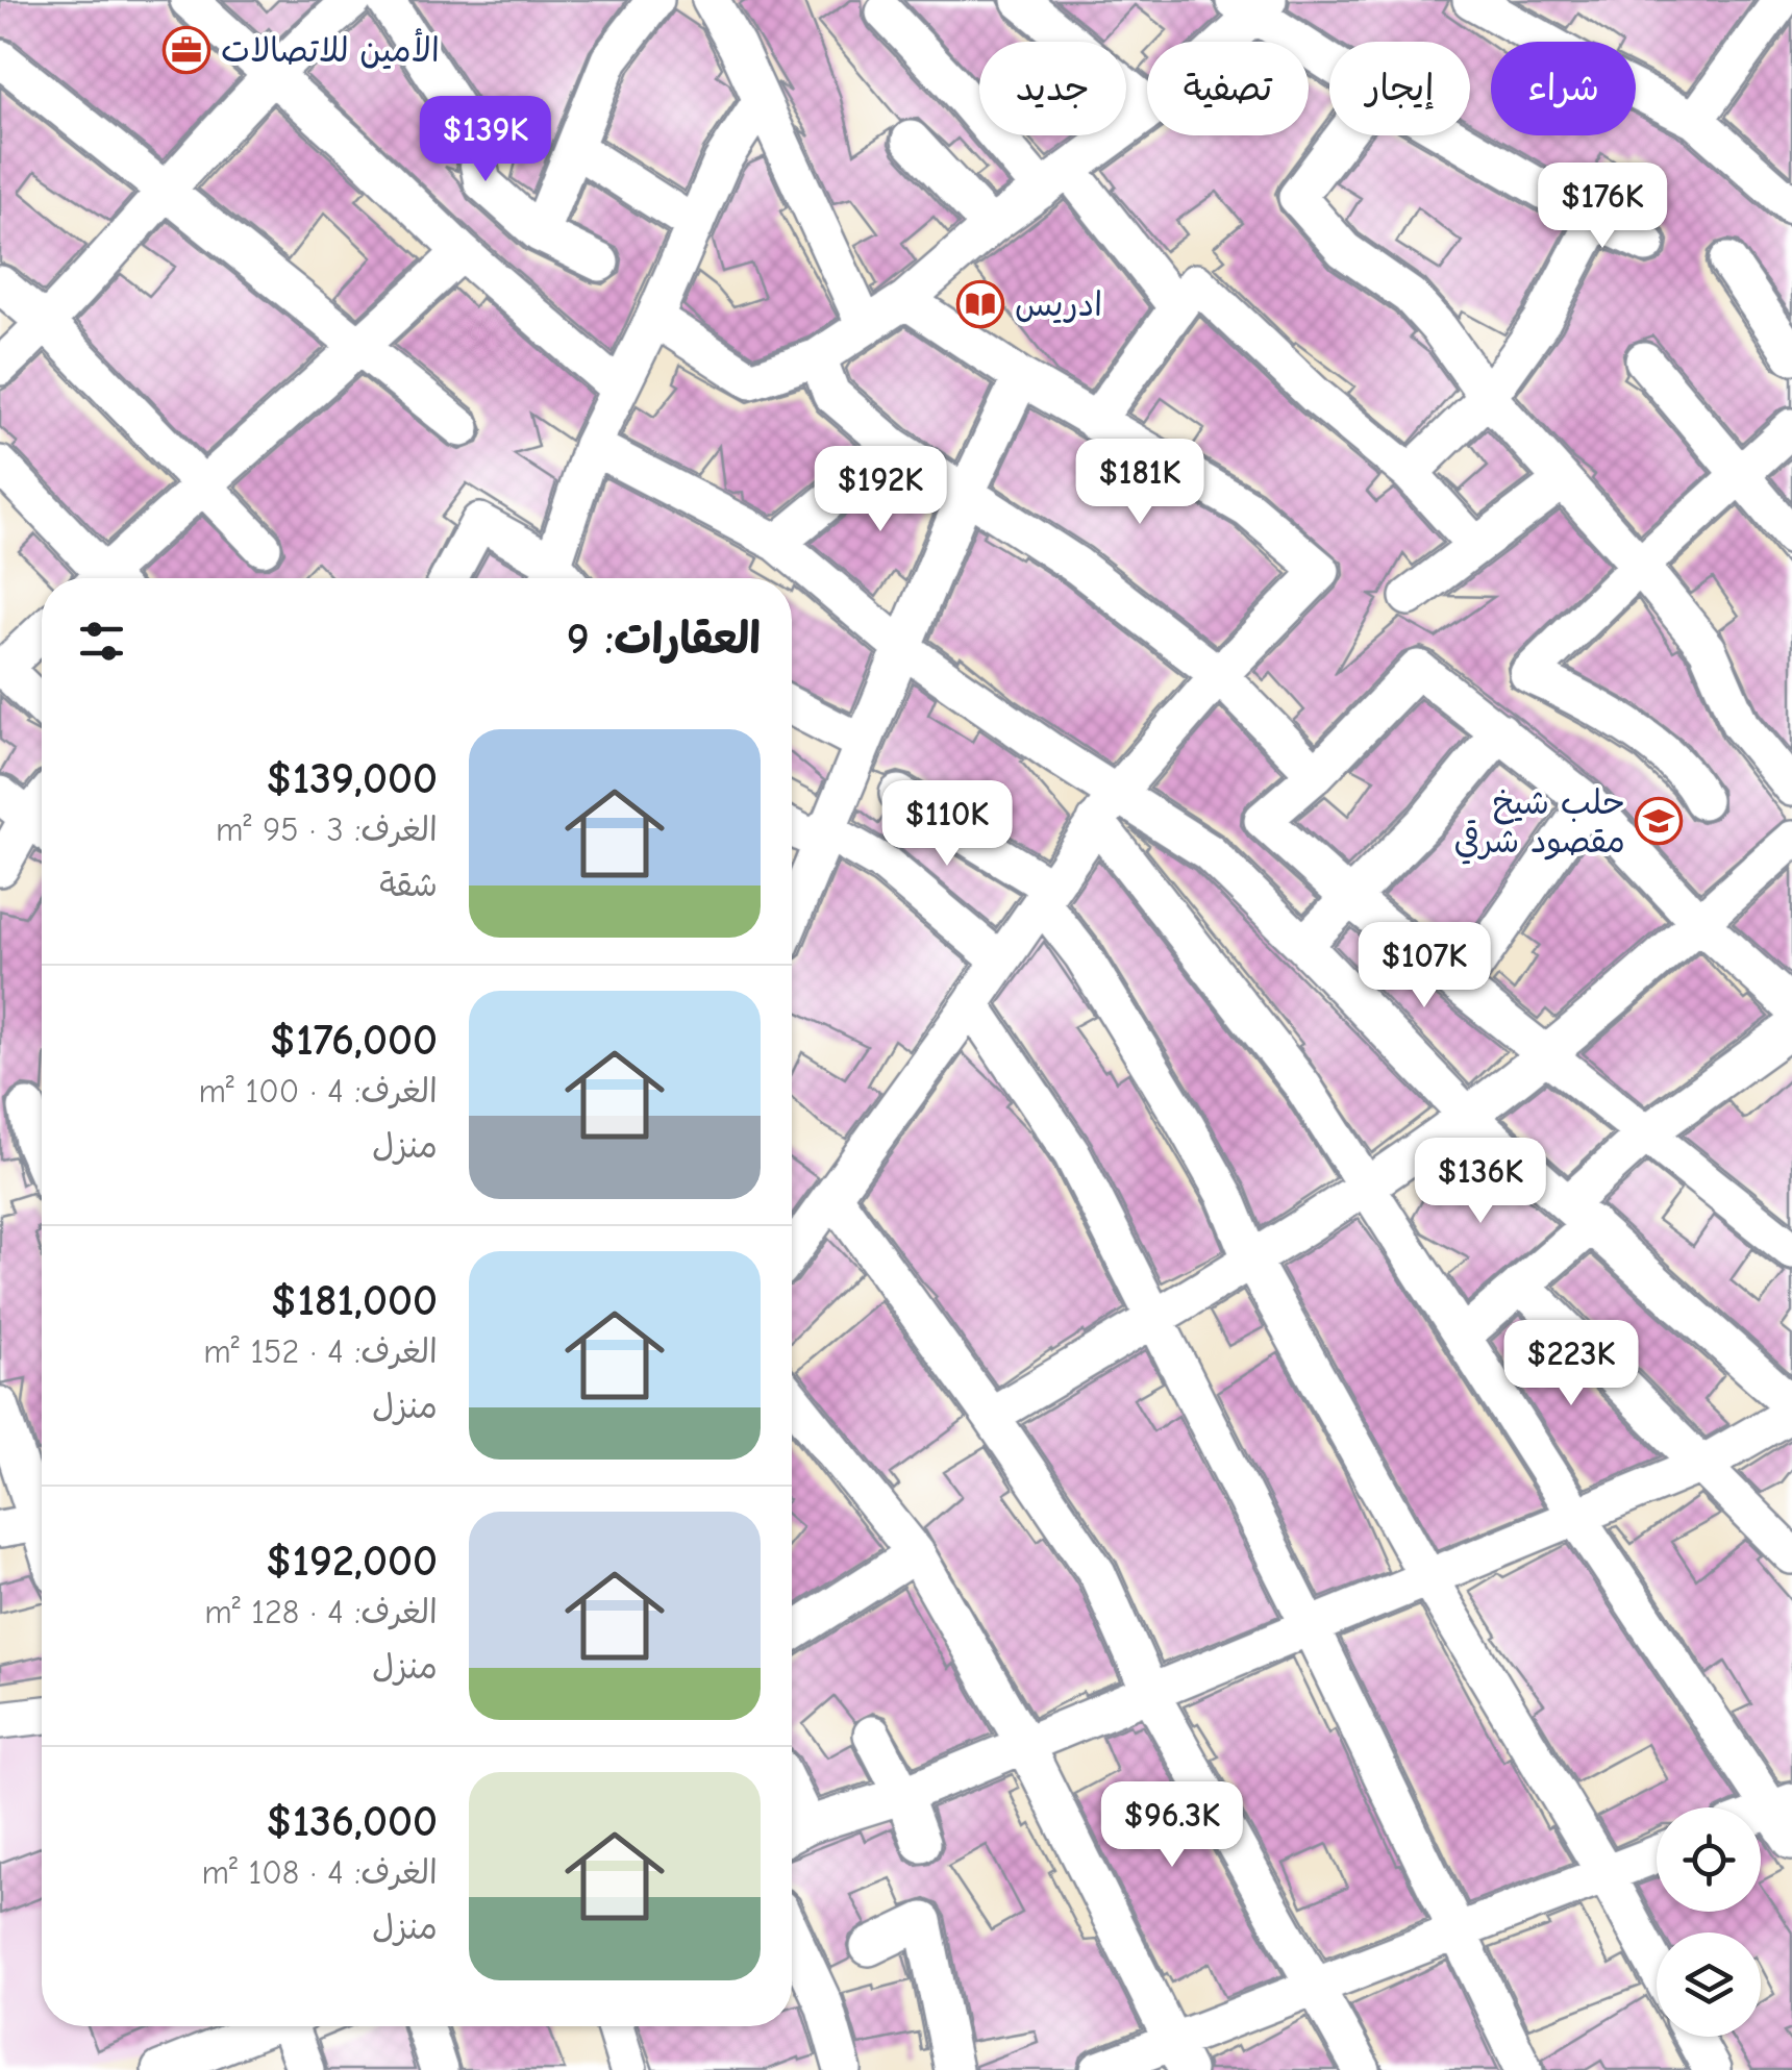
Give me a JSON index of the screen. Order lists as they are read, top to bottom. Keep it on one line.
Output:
{"places":{"office":["الأمين للاتصالات"],"library":["ادريس"],"school or university":["حلب شيخ مقصود شرقي"]},"page":{"chip":["شراء","إيجار","تصفية","جديد"],"price":["$139K","$176K","$181K","$192K","$110K","$107K","$136K","$223K","$96.3K"],"heading":"العقارات: 9","list":[{"name":"$139,000","note":"الغرف: 3 · 95 m² · شقة"},{"name":"$176,000","note":"الغرف: 4 · 100 m² · منزل"},{"name":"$181,000","note":"الغرف: 4 · 152 m² · منزل"},{"name":"$192,000","note":"الغرف: 4 · 128 m² · منزل"},{"name":"$136,000","note":"الغرف: 4 · 108 m² · منزل"}]}}
